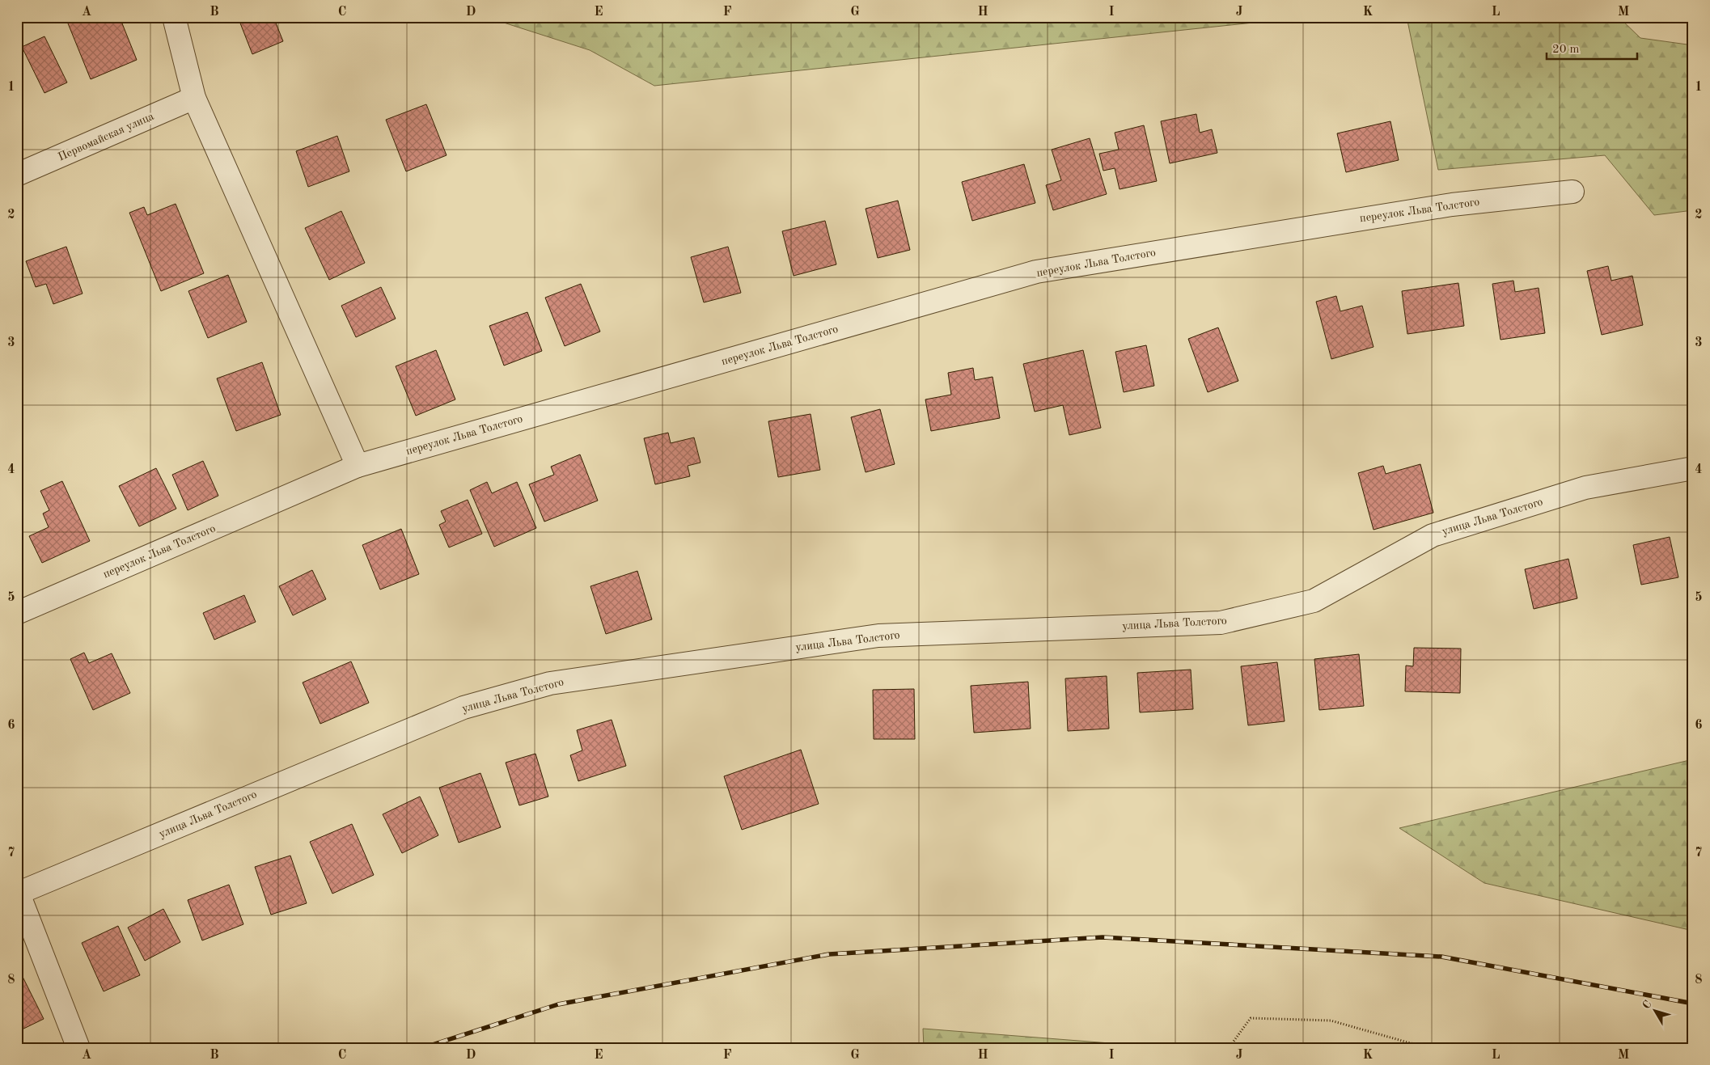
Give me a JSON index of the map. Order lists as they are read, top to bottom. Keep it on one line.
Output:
{"streets":{"street":["Первомайская улица","переулок Льва Толстого","улица Льва Толстого"]},"scale_bar":"20 m","north":"top left","grid":{"columns":["A","B","C","D","E","F","G","H","I","J","K","L","M"],"rows":["1","2","3","4","5","6","7","8"]}}
